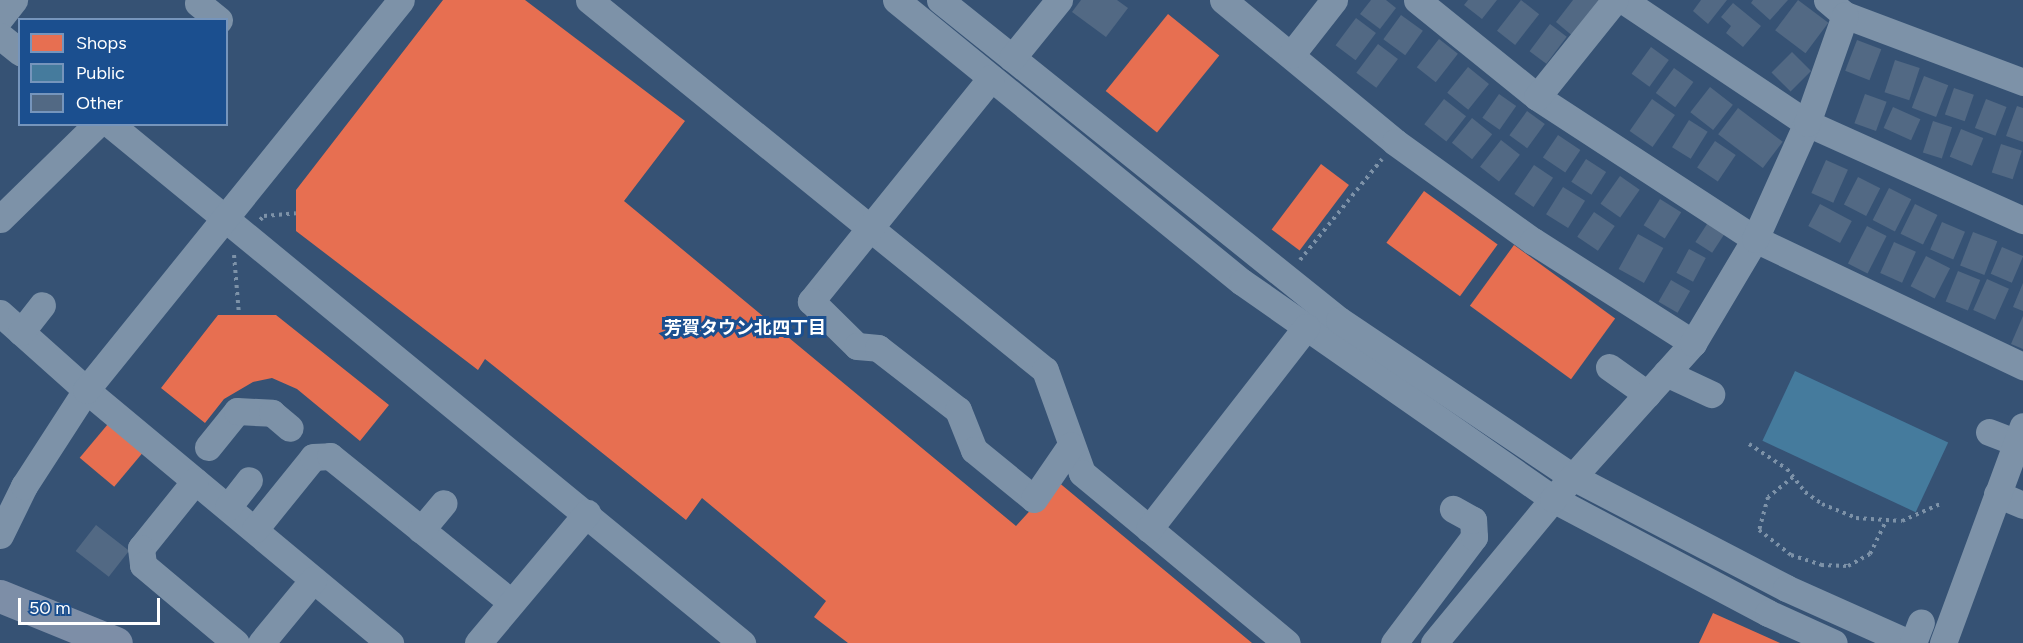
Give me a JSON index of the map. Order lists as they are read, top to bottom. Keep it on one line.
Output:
{"districts":["芳賀タウン北四丁目"],"legend":["Shops","Public","Other"],"scale_bar":"50 m"}
